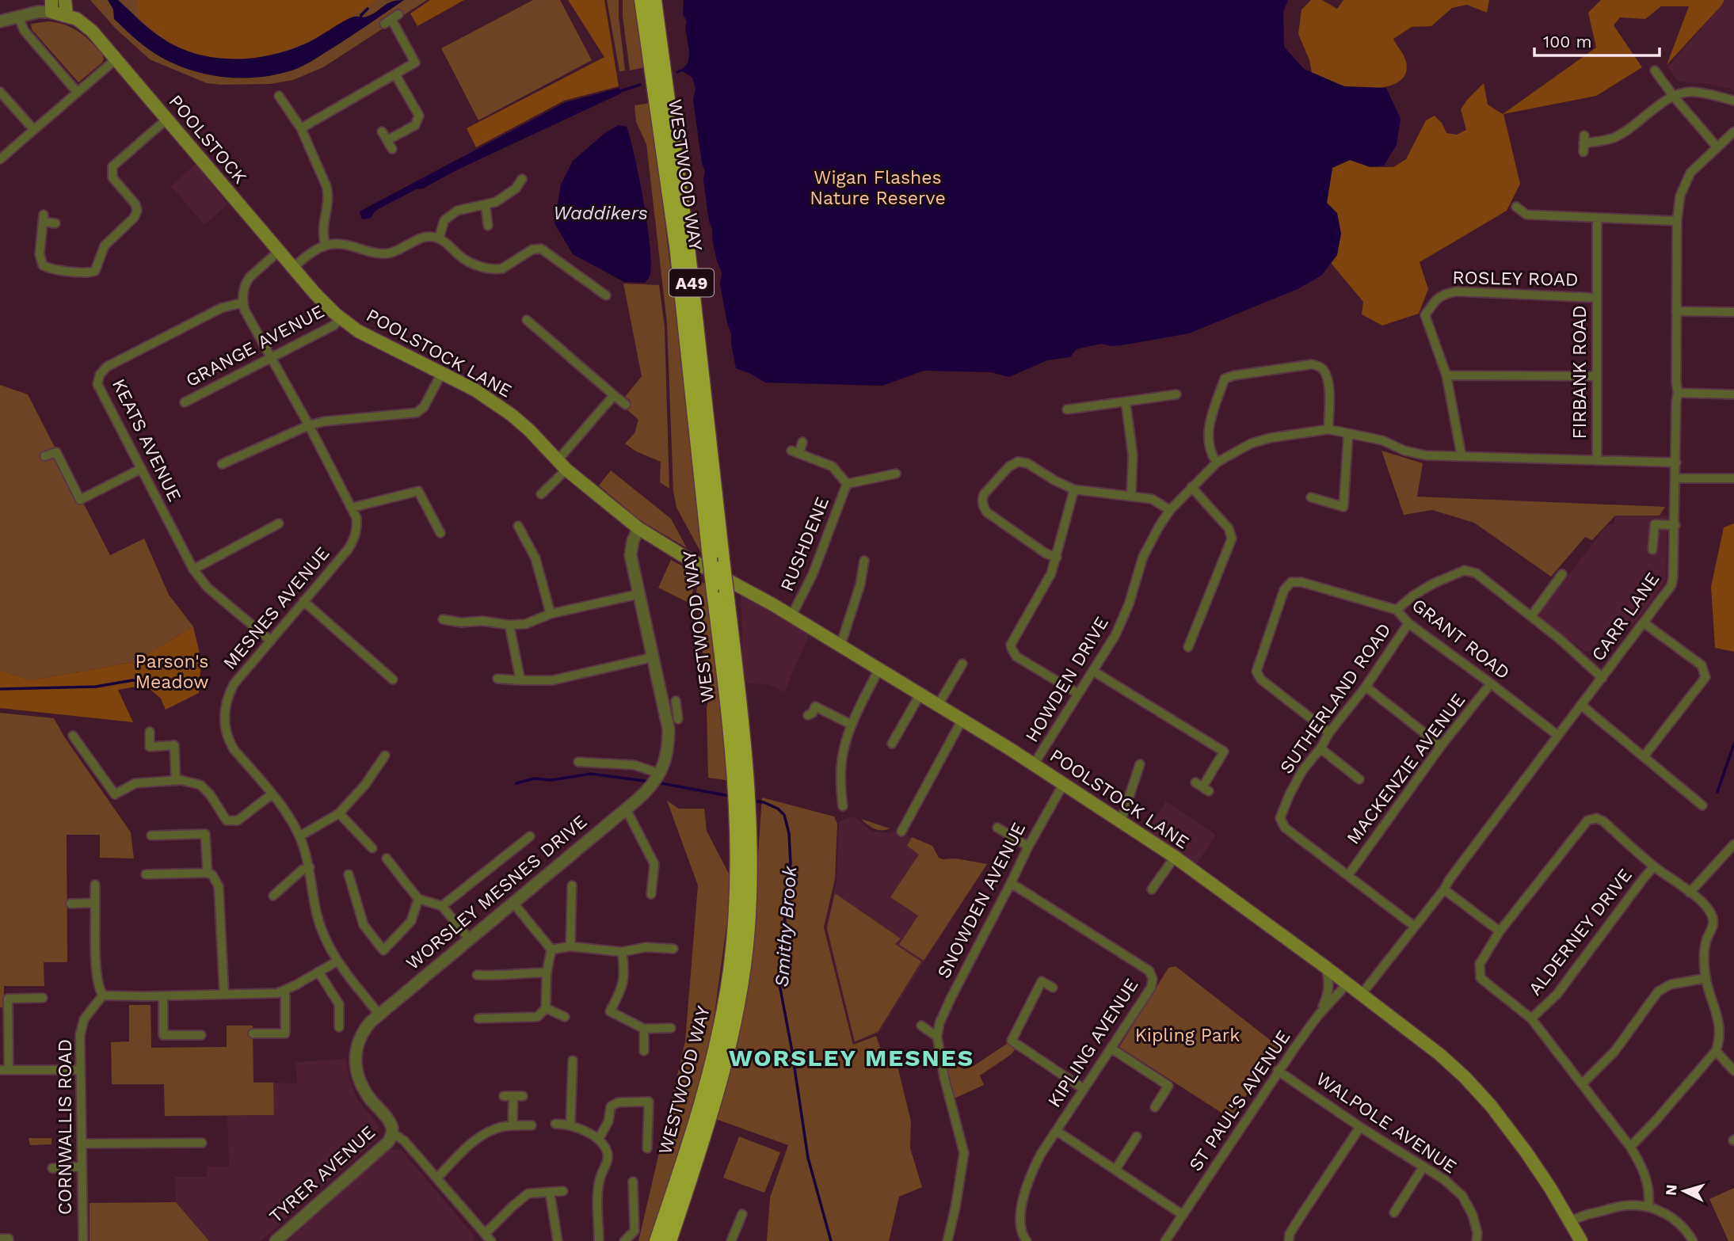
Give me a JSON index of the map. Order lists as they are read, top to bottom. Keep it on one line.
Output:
{"streets":{"highway":["WESTWOOD WAY","A49"],"main road":["POOLSTOCK","POOLSTOCK LANE"],"street":["ROSLEY ROAD","GRANGE AVENUE","FIRBANK ROAD","KEATS AVENUE","RUSHDENE","MESNES AVENUE","CARR LANE","GRANT ROAD","HOWDEN DRIVE","SUTHERLAND ROAD","MACKENZIE AVENUE","WORSLEY MESNES DRIVE","SNOWDEN AVENUE","ALDERNEY DRIVE","KIPLING AVENUE","ST PAUL'S AVENUE","WALPOLE AVENUE","CORNWALLIS ROAD","TYRER AVENUE"]},"crossings":[["POOLSTOCK","POOLSTOCK LANE"],["ROSLEY ROAD","FIRBANK ROAD"],["ROSLEY ROAD","HOWDEN DRIVE"],["GRANGE AVENUE","POOLSTOCK LANE"],["GRANGE AVENUE","MESNES AVENUE"],["POOLSTOCK LANE","RUSHDENE"],["POOLSTOCK LANE","CARR LANE"],["POOLSTOCK LANE","HOWDEN DRIVE"],["POOLSTOCK LANE","WORSLEY MESNES DRIVE"],["POOLSTOCK LANE","SNOWDEN AVENUE"],["POOLSTOCK LANE","ST PAUL'S AVENUE"],["FIRBANK ROAD","HOWDEN DRIVE"],["KEATS AVENUE","MESNES AVENUE"],["MESNES AVENUE","WORSLEY MESNES DRIVE"],["CARR LANE","GRANT ROAD"],["CARR LANE","HOWDEN DRIVE"],["CARR LANE","SUTHERLAND ROAD"],["GRANT ROAD","SUTHERLAND ROAD"],["GRANT ROAD","MACKENZIE AVENUE"],["SUTHERLAND ROAD","MACKENZIE AVENUE"],["WORSLEY MESNES DRIVE","TYRER AVENUE"],["SNOWDEN AVENUE","KIPLING AVENUE"],["ST PAUL'S AVENUE","WALPOLE AVENUE"]],"districts":["WORSLEY MESNES"],"water":["Waddikers","Smithy Brook"],"parks":["Wigan Flashes Nature Reserve","Parson's Meadow","Kipling Park"],"scale_bar":"100 m","north":"left"}
